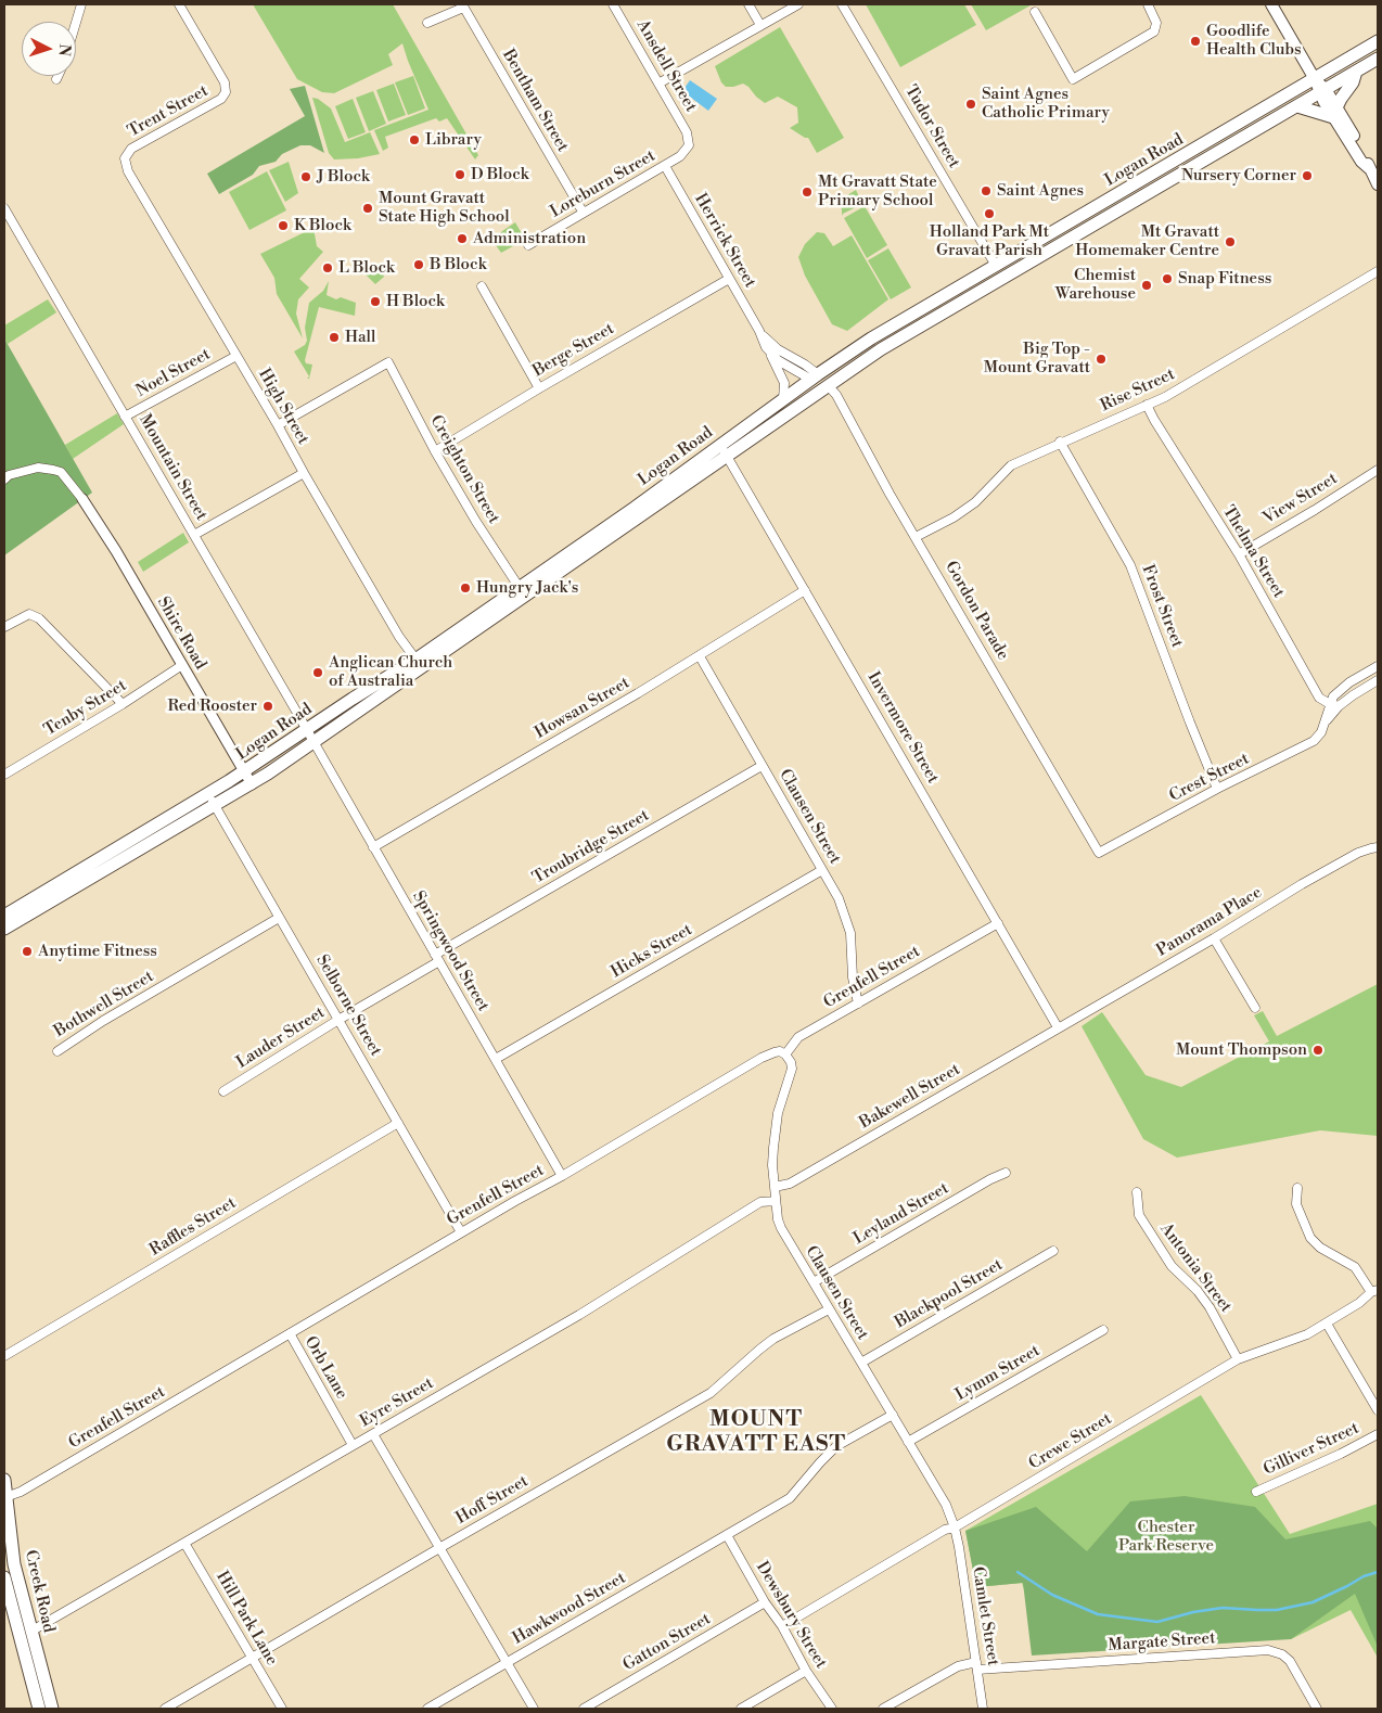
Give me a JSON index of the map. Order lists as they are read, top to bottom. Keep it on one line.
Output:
{"streets":{"main road":["Logan Road","Creek Road"],"street":["Ansdell Street","Bentham Street","Trent Street","Tudor Street","Loreburn Street","Herrick Street","Berge Street","Noel Street","Rise Street","High Street","Mountain Street","Creighton Street","View Street","Thelma Street","Frost Street","Gordon Parade","Shire Road","Tenby Street","Howsan Street","Invermore Street","Crest Street","Clausen Street","Troubridge Street","Panorama Place","Springwood Street","Hicks Street","Grenfell Street","Bothwell Street","Selborne Street","Lauder Street","Bakewell Street","Leyland Street","Raffles Street","Antonia Street","Blackpool Street","Orb Lane","Lymm Street","Eyre Street","Crewe Street","Gilliver Street","Hoff Street","Hawkwood Street","Dewsbury Street","Camlet Street","Hill Park Lane","Gatton Street","Margate Street"]},"crossings":[["Ansdell Street","Loreburn Street"],["Bentham Street","Loreburn Street"],["Trent Street","High Street"],["Tudor Street","Logan Road"],["Logan Road","Herrick Street"],["Logan Road","High Street"],["Logan Road","Mountain Street"],["Logan Road","Creighton Street"],["Logan Road","Gordon Parade"],["Logan Road","Shire Road"],["Logan Road","Invermore Street"],["Logan Road","Springwood Street"],["Logan Road","Selborne Street"],["Loreburn Street","Herrick Street"],["Herrick Street","Berge Street"],["Berge Street","Creighton Street"],["Noel Street","High Street"],["Noel Street","Mountain Street"],["Rise Street","Thelma Street"],["Rise Street","Frost Street"],["Rise Street","Gordon Parade"],["High Street","Creighton Street"],["Mountain Street","Springwood Street"],["View Street","Thelma Street"],["Thelma Street","Crest Street"],["Frost Street","Crest Street"],["Gordon Parade","Crest Street"],["Shire Road","Tenby Street"],["Howsan Street","Invermore Street"],["Howsan Street","Clausen Street"],["Howsan Street","Springwood Street"],["Invermore Street","Panorama Place"],["Invermore Street","Grenfell Street"],["Invermore Street","Bakewell Street"],["Clausen Street","Troubridge Street"],["Clausen Street","Hicks Street"],["Clausen Street","Grenfell Street"],["Clausen Street","Bakewell Street"],["Clausen Street","Leyland Street"],["Clausen Street","Blackpool Street"],["Clausen Street","Lymm Street"],["Clausen Street","Eyre Street"],["Clausen Street","Crewe Street"],["Clausen Street","Hoff Street"],["Clausen Street","Hawkwood Street"],["Clausen Street","Camlet Street"],["Troubridge Street","Springwood Street"],["Troubridge Street","Lauder Street"],["Panorama Place","Bakewell Street"],["Springwood Street","Hicks Street"],["Springwood Street","Grenfell Street"],["Springwood Street","Lauder Street"],["Grenfell Street","Selborne Street"],["Grenfell Street","Orb Lane"],["Grenfell Street","Creek Road"],["Bothwell Street","Selborne Street"],["Selborne Street","Lauder Street"],["Selborne Street","Raffles Street"],["Antonia Street","Crewe Street"],["Orb Lane","Eyre Street"],["Eyre Street","Creek Road"],["Eyre Street","Hill Park Lane"],["Crewe Street","Dewsbury Street"],["Crewe Street","Camlet Street"],["Hoff Street","Hill Park Lane"],["Hawkwood Street","Dewsbury Street"],["Dewsbury Street","Gatton Street"],["Camlet Street","Margate Street"]],"districts":["MOUNT GRAVATT EAST"],"parks":["Chester Park Reserve"],"places":["Goodlife Health Clubs","Saint Agnes Catholic Primary","Library","D Block","Nursery Corner","J Block","Saint Agnes","Mt Gravatt State Primary School","Mount Gravatt State High School","Holland Park Mt Gravatt Parish","K Block","Administration","Mt Gravatt Homemaker Centre","B Block","L Block","Snap Fitness","Chemist Warehouse","H Block","Hall","Big Top - Mount Gravatt","Hungry Jack's","Anglican Church of Australia","Red Rooster","Anytime Fitness","Mount Thompson"],"north":"right"}
